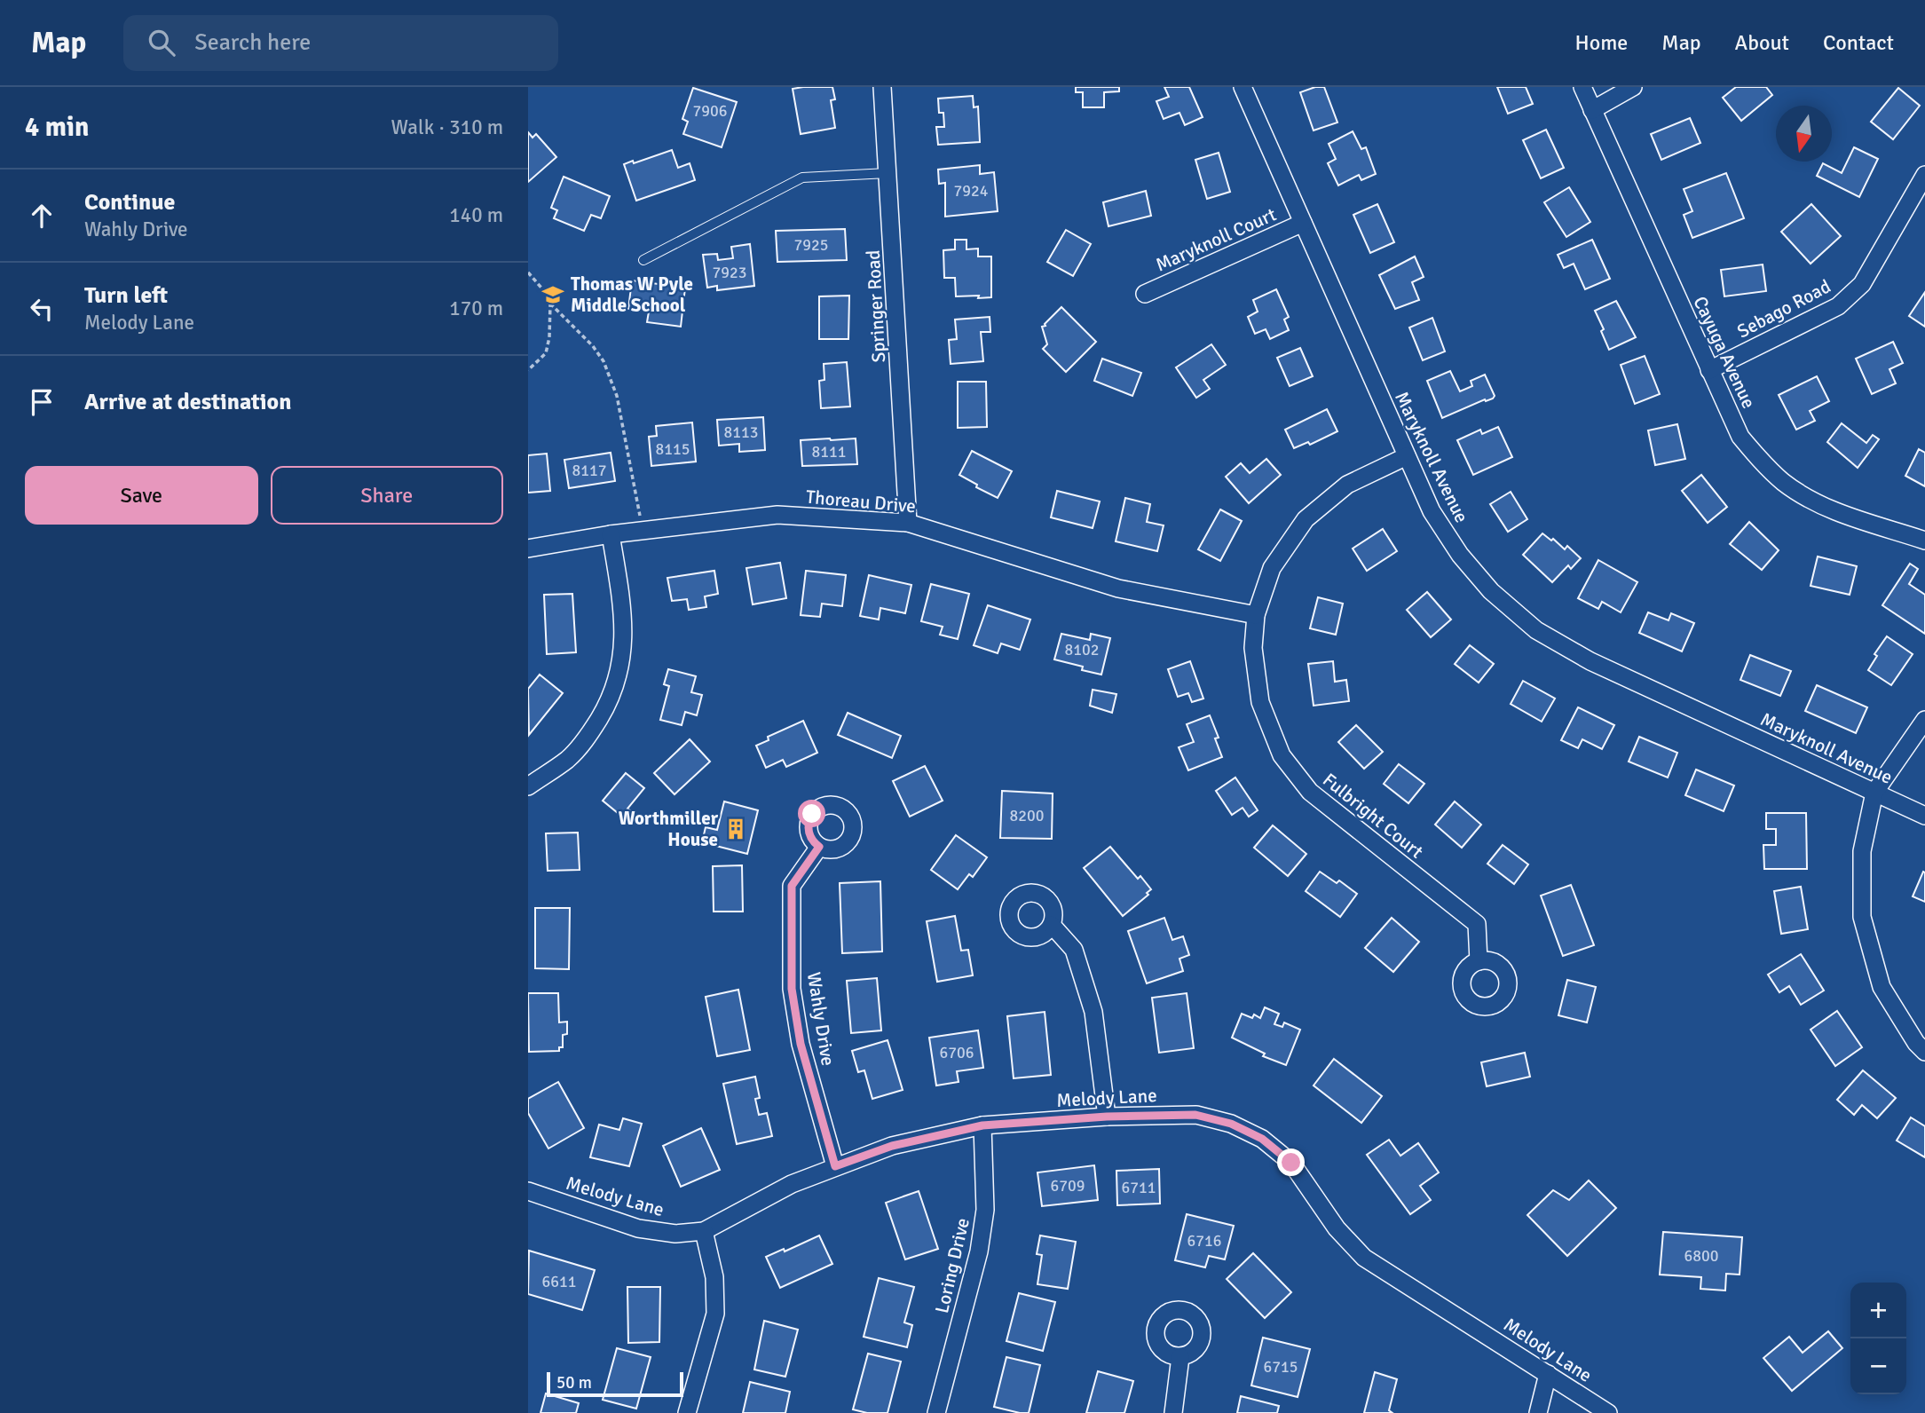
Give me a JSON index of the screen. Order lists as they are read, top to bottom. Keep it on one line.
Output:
{"streets":{"street":["Maryknoll Court","Springer Road","Sebago Road","Cayuga Avenue","Maryknoll Avenue","Thoreau Drive","Fulbright Court","Wahly Drive","Melody Lane","Loring Drive"]},"crossings":[["Maryknoll Court","Maryknoll Avenue"],["Springer Road","Thoreau Drive"],["Sebago Road","Cayuga Avenue"],["Maryknoll Avenue","Fulbright Court"],["Thoreau Drive","Fulbright Court"],["Wahly Drive","Melody Lane"],["Melody Lane","Loring Drive"]],"places":{"school or university":["Thomas W Pyle Middle School"],"building":["Worthmiller House"]},"house_numbers":["7906","7924","7925","7923","8113","8115","8111","8117","8102","8200","6706","6709","6711","6716","6800","6611","6715"],"scale_bar":"50 m","north":"bottom","page":{"header":"Map","search":"Search here","nav":["Home","Map","About","Contact"],"heading":["4 min","Walk · 310 m"],"list":[["Continue","Wahly Drive","140 m"],["Turn left","Melody Lane","170 m"],"Arrive at destination"],"buttons":["Save","Share"],"map_buttons":["+","−"],"scale":"50 m"}}
